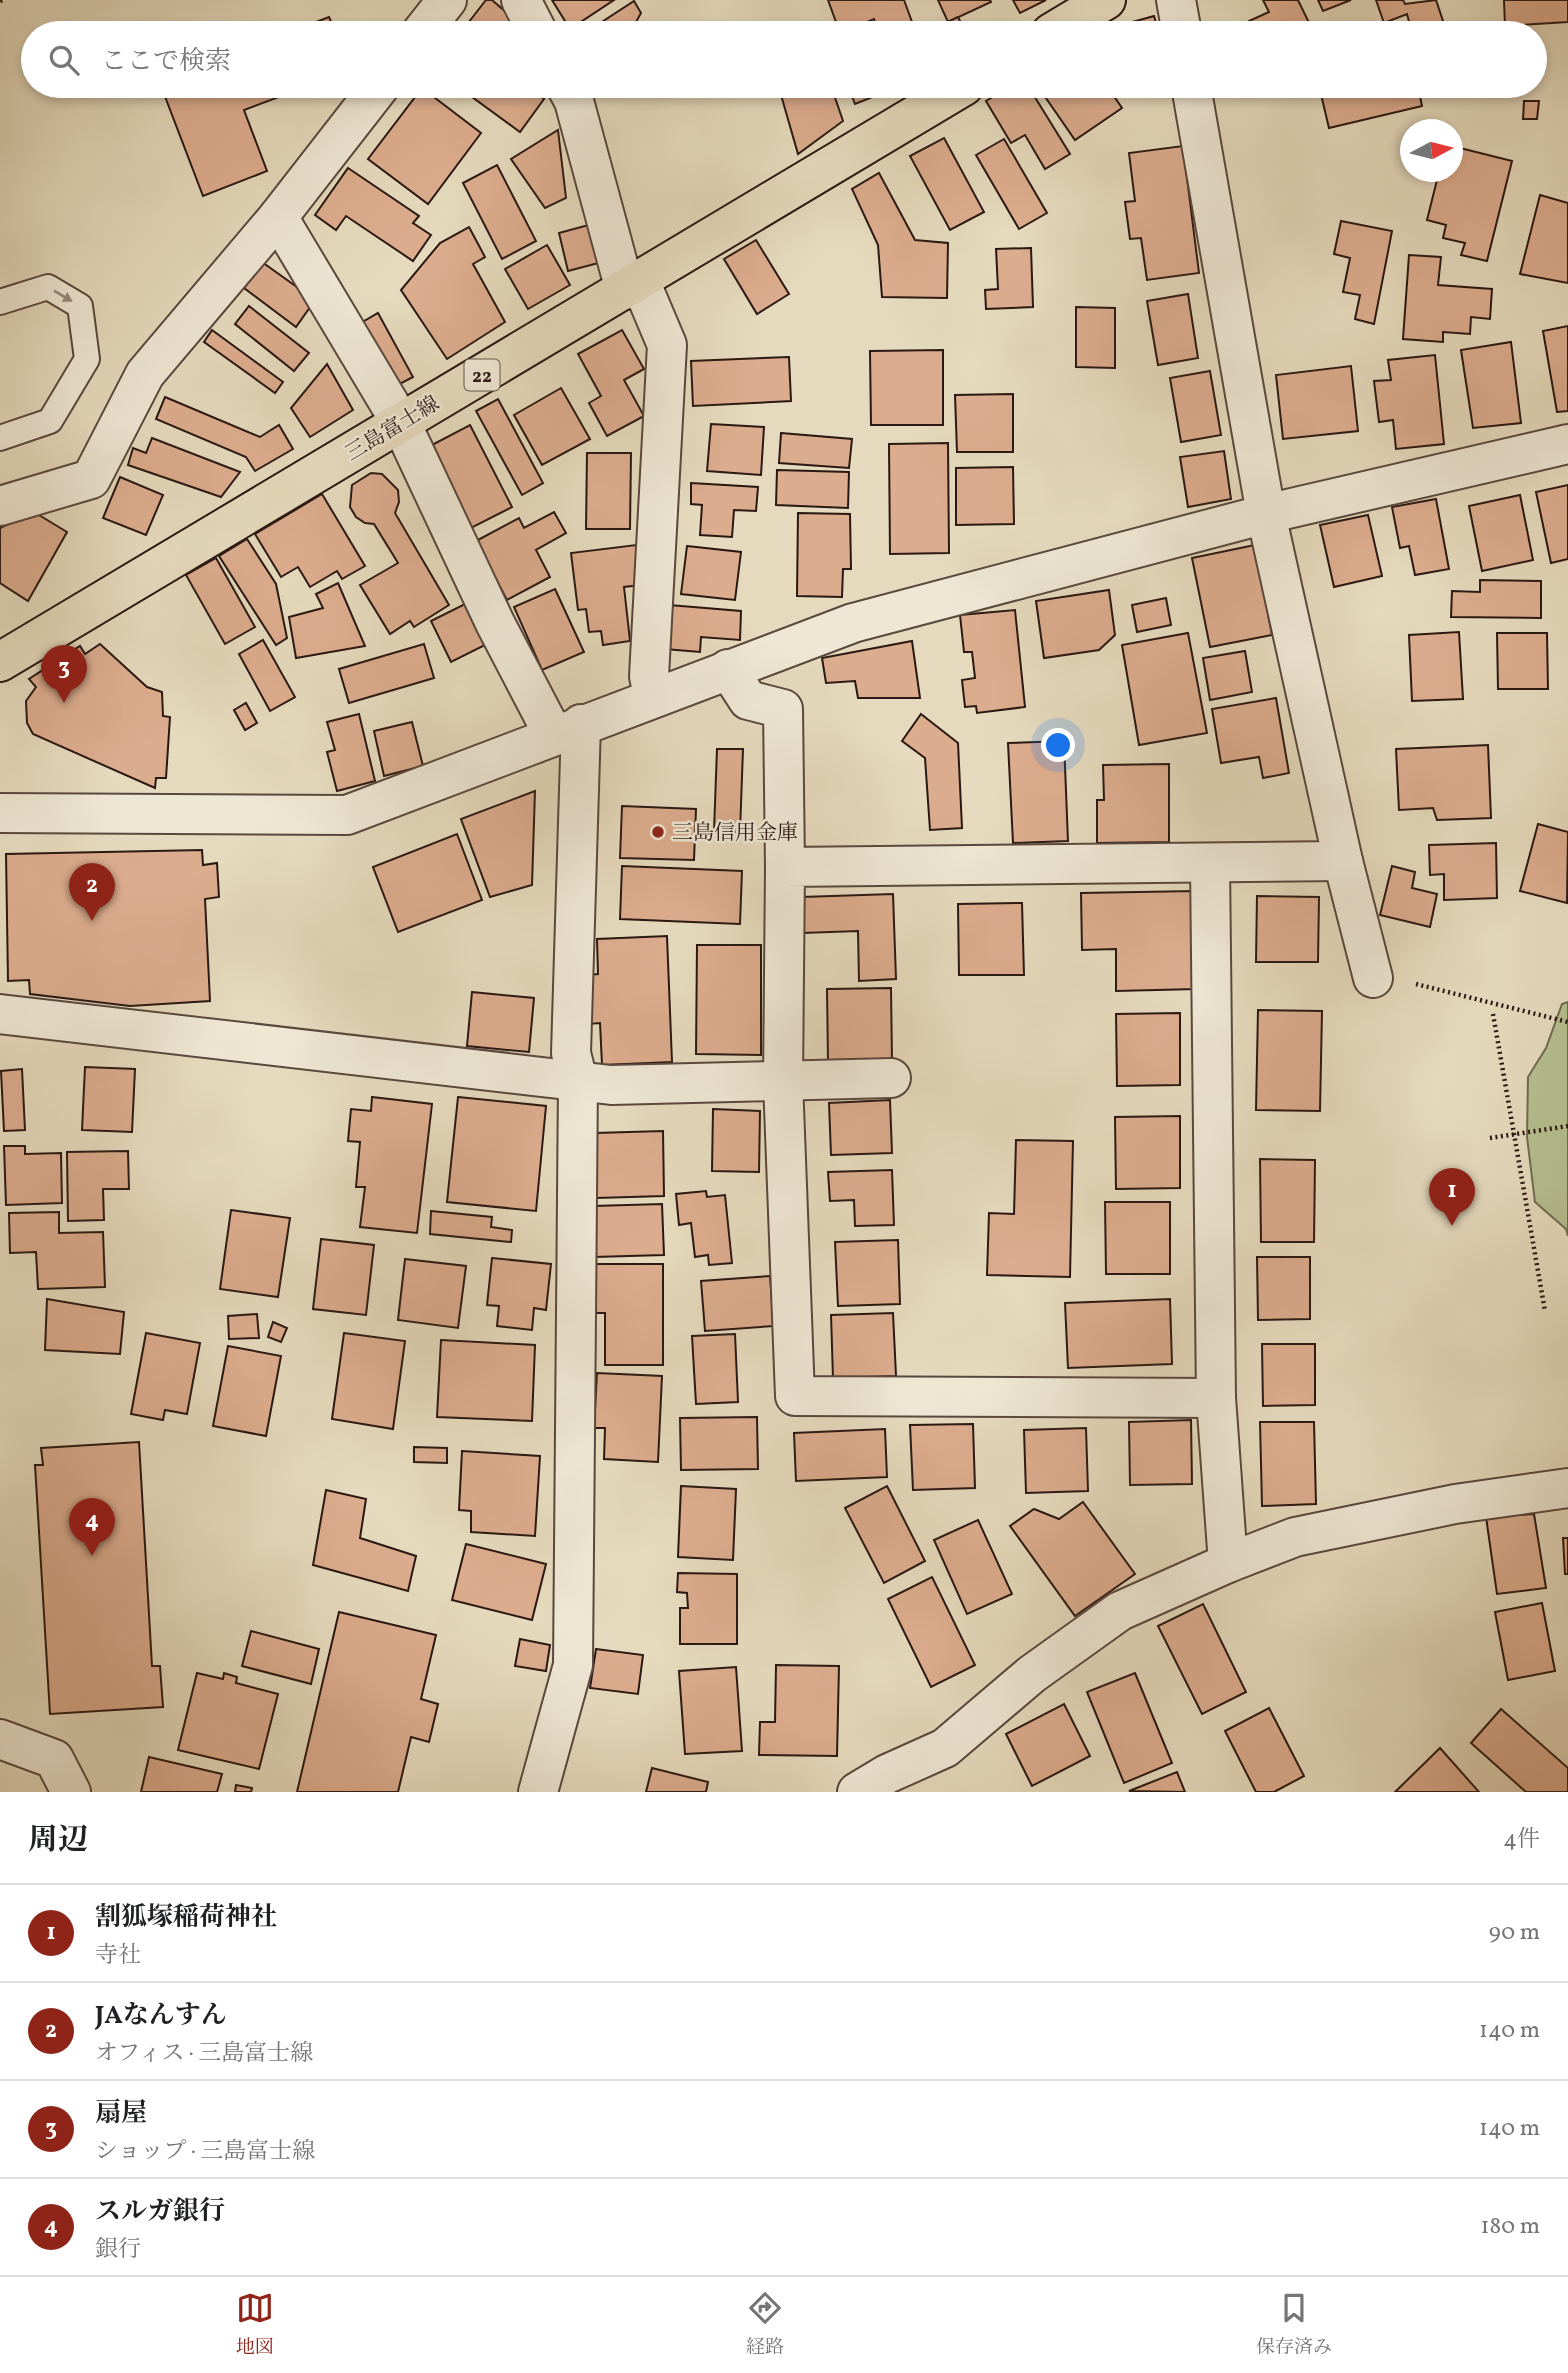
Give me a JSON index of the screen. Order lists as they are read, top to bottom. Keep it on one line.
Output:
{"streets":{"main road":["22","三島富士線"]},"places":["三島信用金庫"],"north":"right","page":{"search":"ここで検索","pins":["3","2","1","4"],"heading":["周辺","4件"],"list":[{"mark":"1","name":"割狐塚稲荷神社","note":"寺社","value":"90 m"},{"mark":"2","name":"JAなんすん","note":"オフィス · 三島富士線","value":"140 m"},{"mark":"3","name":"扇屋","note":"ショップ · 三島富士線","value":"140 m"},{"mark":"4","name":"スルガ銀行","note":"銀行","value":"180 m"}],"nav":["地図","経路","保存済み"]}}
